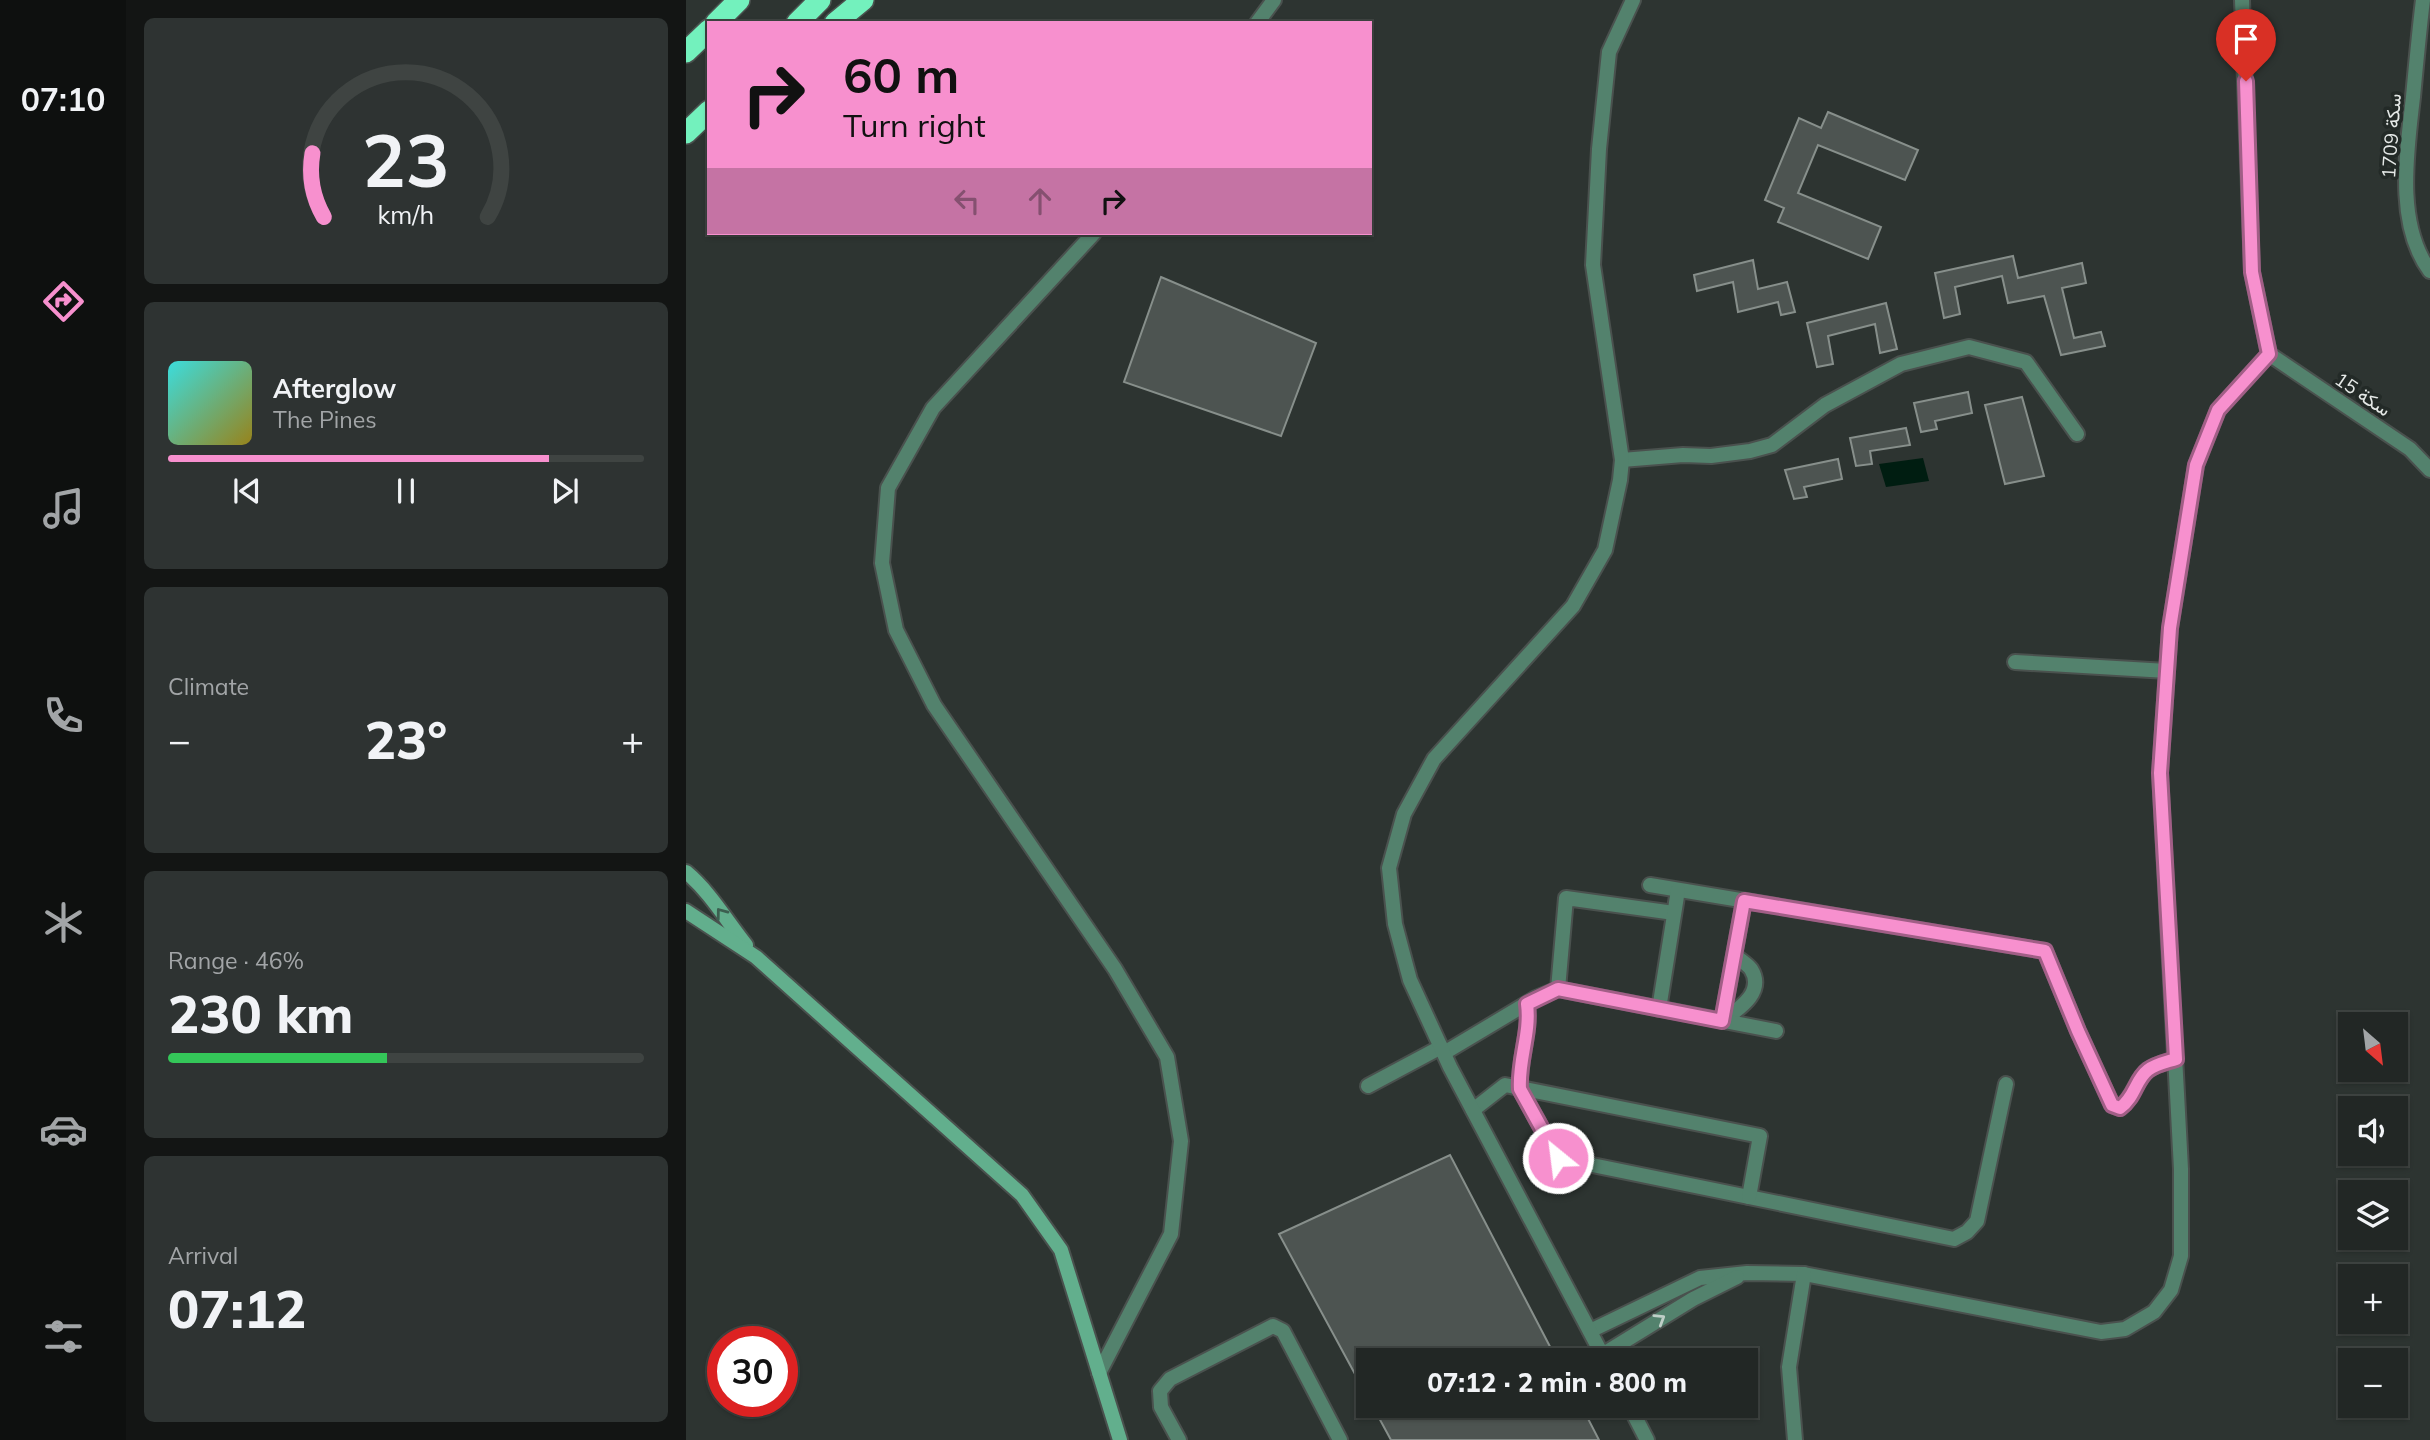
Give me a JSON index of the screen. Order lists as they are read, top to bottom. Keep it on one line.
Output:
{"streets":{"street":["سكة 1709","سكة 15"]},"north":"bottom right","page":{"tabs":"07:10","turn":["60 m","Turn right"],"song":["Afterglow","The Pines"],"tile":["Climate",["Range · 46%","230 km"],["Arrival","07:12"]],"heat":["−","23°","+"],"map_buttons":["+","−"],"limit":"30","trip":"07:12 · 2 min · 800 m","gauge":["23","km/h"]}}
